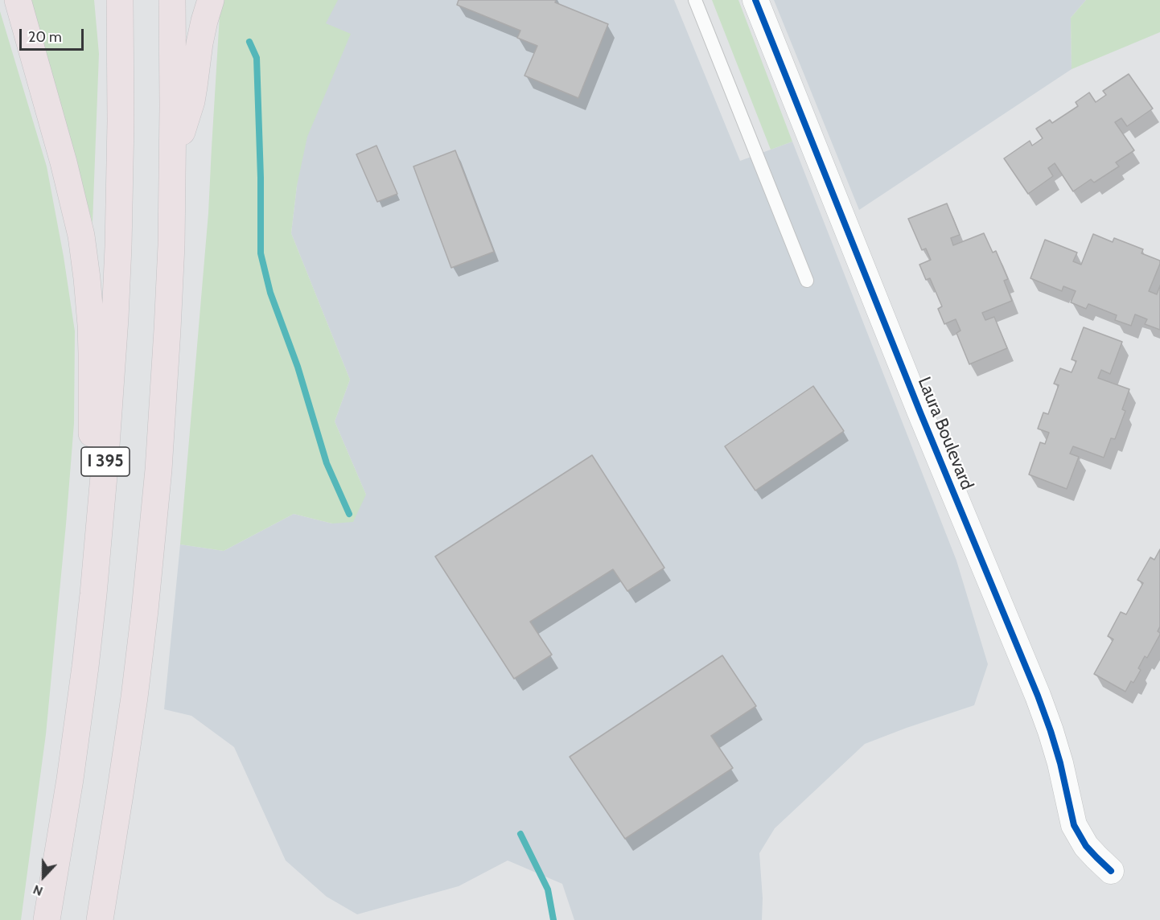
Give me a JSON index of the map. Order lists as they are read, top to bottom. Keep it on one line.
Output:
{"streets":{"highway":["I 395"],"street":["Laura Boulevard"]},"scale_bar":"20 m","north":"bottom"}
